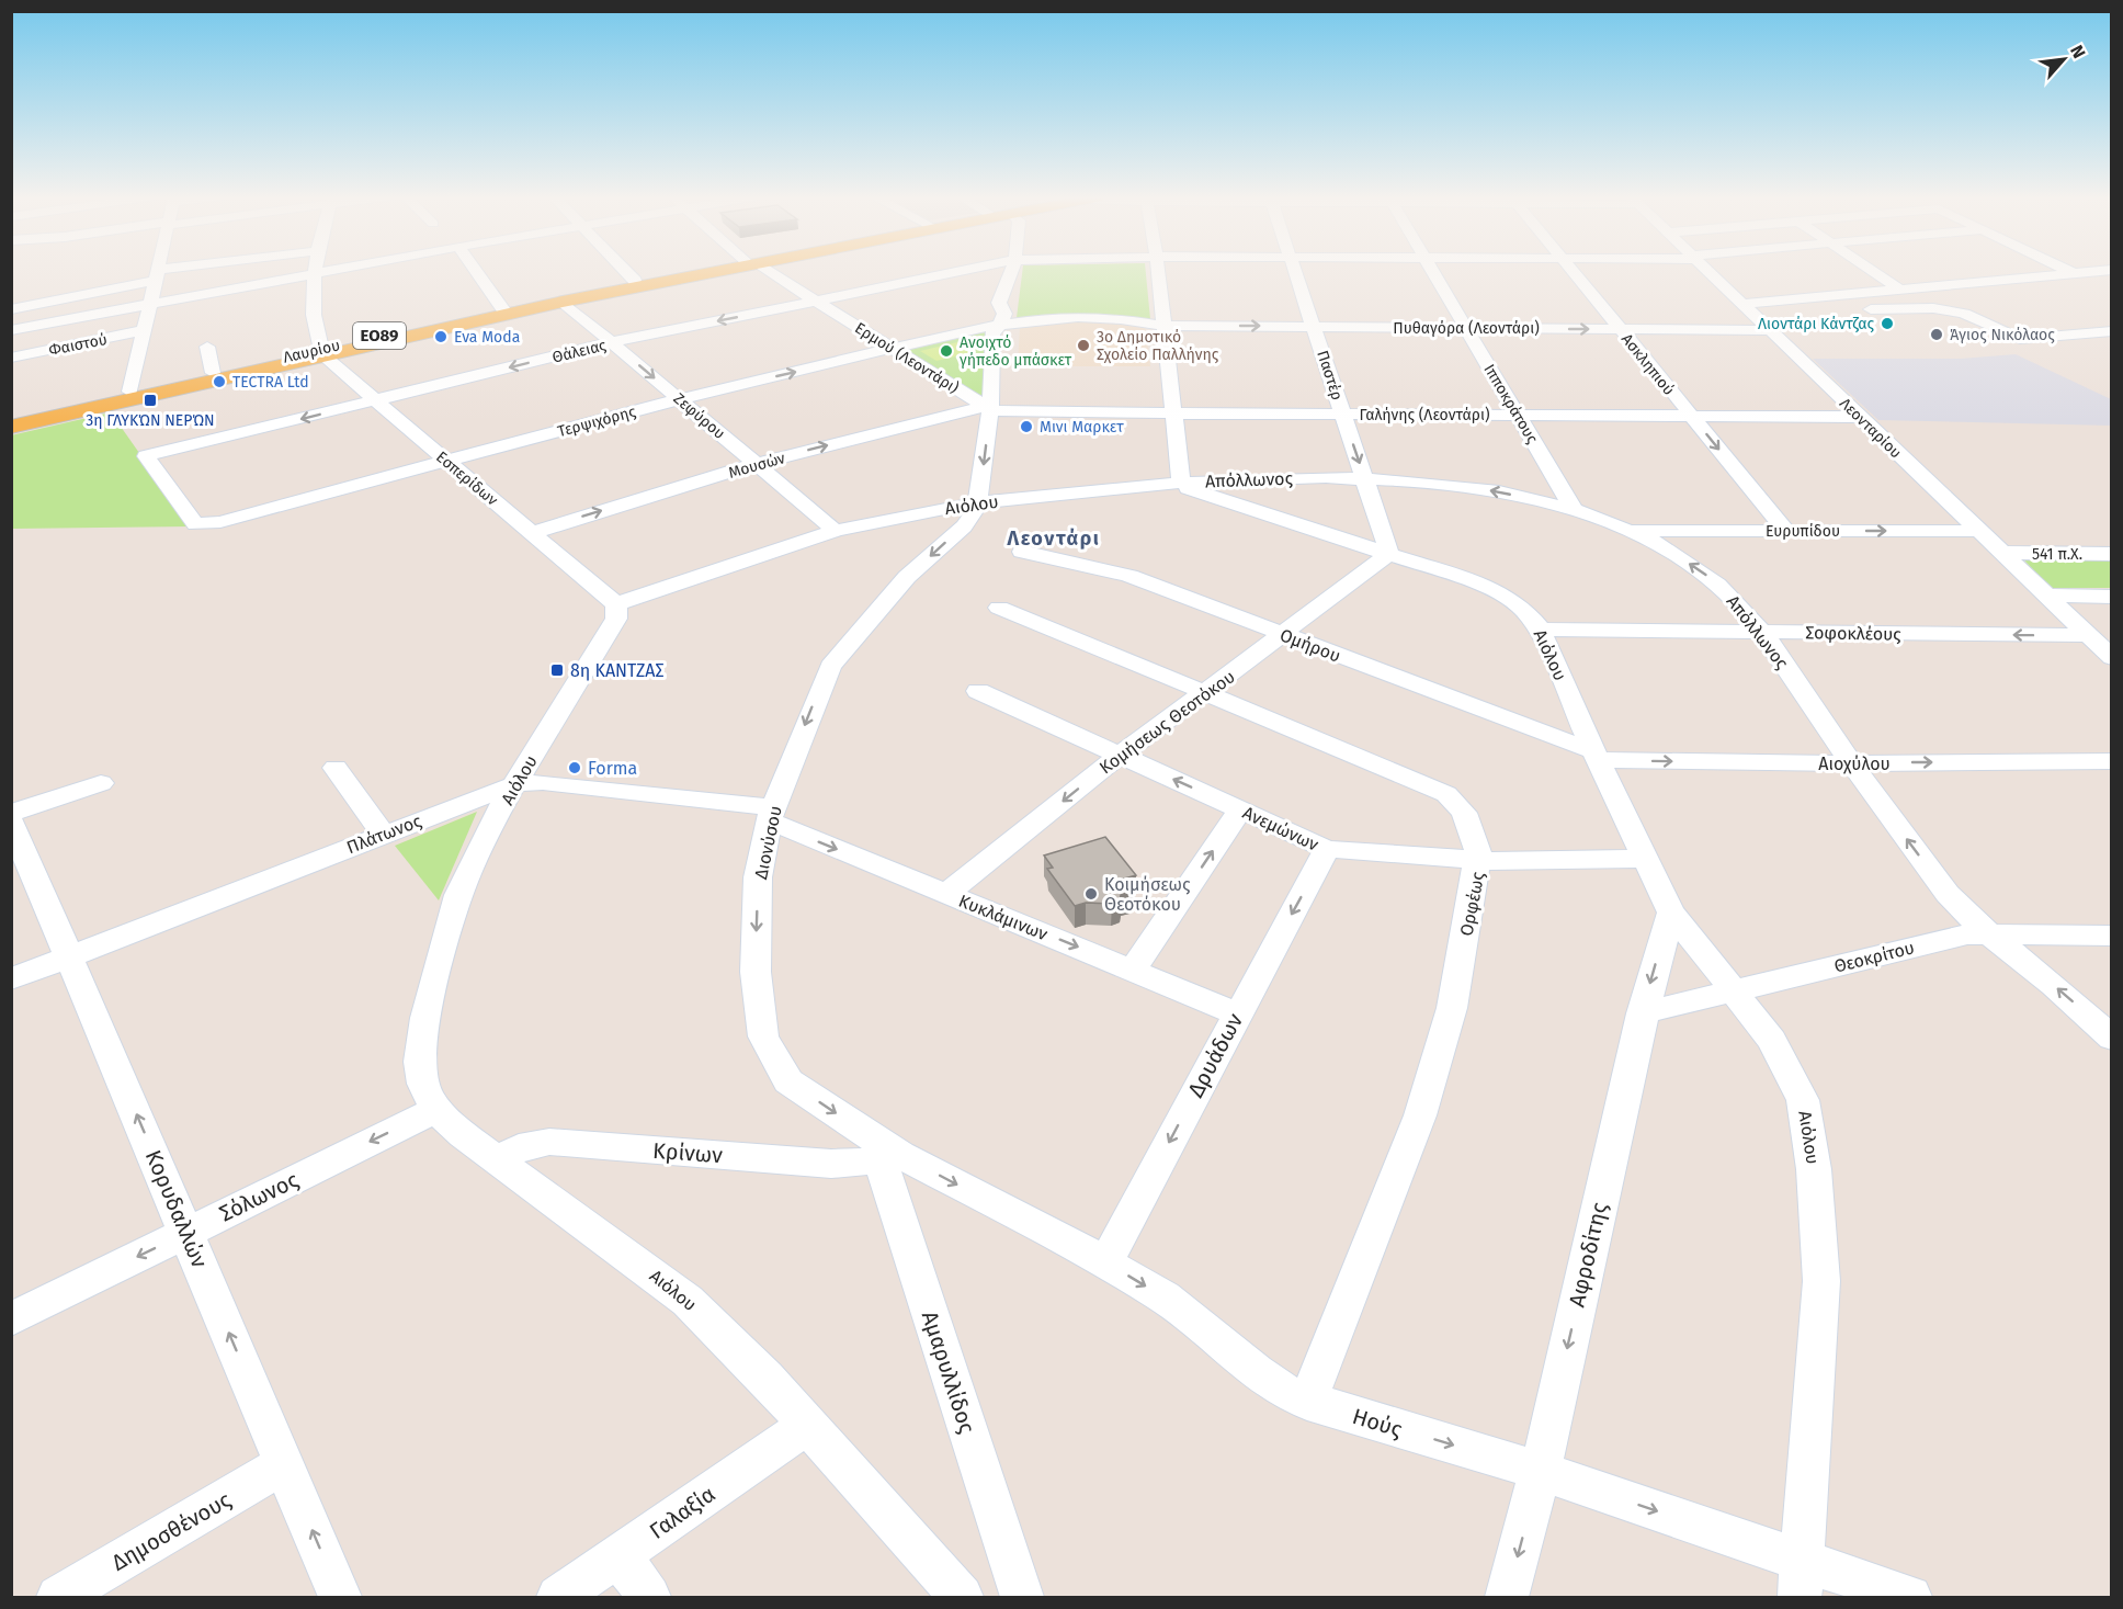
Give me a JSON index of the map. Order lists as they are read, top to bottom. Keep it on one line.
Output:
{"streets":{"main road":["ΕΟ89","Λαυρίου"],"street":["Πυθαγόρα (Λεοντάρι)","Φαιστού","Θάλειας","Ερμού (Λεοντάρι)","Ασκληπιού","Παστέρ","Ιπποκράτους","Γαλήνης (Λεοντάρι)","Ζεφύρου","Τερψιχόρης","Λεονταρίου","Μουσών","Εσπερίδων","Απόλλωνος","Αιόλου","Ευρυπίδου","541 π.Χ.","Σοφοκλέους","Ομήρου","Κομήσεως Θεοτόκου","Αιοχύλου","Ανεμώνων","Πλάτωνος","Διονύσου","Ορφέως","Κυκλάμινων","Θεοκρίτου","Δρυάδων","Κρίνων","Σόλωνος","Κορυδαλλών","Αφροδίτης","Αμαρυλλίδος","Ηούς","Γαλαξία","Δημοσθένους"]},"crossings":[["Πυθαγόρα (Λεοντάρι)","Ασκληπιού"],["Πυθαγόρα (Λεοντάρι)","Παστέρ"],["Πυθαγόρα (Λεοντάρι)","Ιπποκράτους"],["Πυθαγόρα (Λεοντάρι)","Τερψιχόρης"],["Πυθαγόρα (Λεοντάρι)","Λεονταρίου"],["Λαυρίου","Ζεφύρου"],["Λαυρίου","Εσπερίδων"],["Θάλειας","Ερμού (Λεοντάρι)"],["Θάλειας","Ζεφύρου"],["Θάλειας","Τερψιχόρης"],["Θάλειας","Εσπερίδων"],["Ερμού (Λεοντάρι)","Γαλήνης (Λεοντάρι)"],["Ερμού (Λεοντάρι)","Τερψιχόρης"],["Ερμού (Λεοντάρι)","Μουσών"],["Ασκληπιού","Γαλήνης (Λεοντάρι)"],["Ασκληπιού","Ευρυπίδου"],["Παστέρ","Γαλήνης (Λεοντάρι)"],["Παστέρ","Απόλλωνος"],["Παστέρ","Αιόλου"],["Παστέρ","Κομήσεως Θεοτόκου"],["Ιπποκράτους","Γαλήνης (Λεοντάρι)"],["Ιπποκράτους","Απόλλωνος"],["Γαλήνης (Λεοντάρι)","Λεονταρίου"],["Γαλήνης (Λεοντάρι)","Μουσών"],["Ζεφύρου","Τερψιχόρης"],["Ζεφύρου","Μουσών"],["Ζεφύρου","Αιόλου"],["Τερψιχόρης","Εσπερίδων"],["Λεονταρίου","Ευρυπίδου"],["Λεονταρίου","541 π.Χ."],["Λεονταρίου","Σοφοκλέους"],["Μουσών","Εσπερίδων"],["Εσπερίδων","Αιόλου"],["Απόλλωνος","Αιόλου"],["Απόλλωνος","Ευρυπίδου"],["Απόλλωνος","Σοφοκλέους"],["Απόλλωνος","Αιοχύλου"],["Απόλλωνος","Θεοκρίτου"],["Αιόλου","Σοφοκλέους"],["Αιόλου","Ομήρου"],["Αιόλου","Κομήσεως Θεοτόκου"],["Αιόλου","Αιοχύλου"],["Αιόλου","Ανεμώνων"],["Αιόλου","Πλάτωνος"],["Αιόλου","Διονύσου"],["Αιόλου","Θεοκρίτου"],["Αιόλου","Κρίνων"],["Αιόλου","Σόλωνος"],["Αιόλου","Αφροδίτης"],["Αιόλου","Ηούς"],["Αιόλου","Γαλαξία"],["Ομήρου","Κομήσεως Θεοτόκου"],["Ομήρου","Αιοχύλου"],["Κομήσεως Θεοτόκου","Ανεμώνων"],["Κομήσεως Θεοτόκου","Ορφέως"],["Κομήσεως Θεοτόκου","Κυκλάμινων"],["Ανεμώνων","Ορφέως"],["Ανεμώνων","Δρυάδων"],["Πλάτωνος","Διονύσου"],["Πλάτωνος","Κυκλάμινων"],["Πλάτωνος","Κορυδαλλών"],["Διονύσου","Κυκλάμινων"],["Διονύσου","Κρίνων"],["Διονύσου","Αμαρυλλίδος"],["Διονύσου","Ηούς"],["Ορφέως","Ηούς"],["Κυκλάμινων","Δρυάδων"],["Θεοκρίτου","Αφροδίτης"],["Δρυάδων","Ηούς"],["Κρίνων","Αμαρυλλίδος"],["Κρίνων","Ηούς"],["Σόλωνος","Κορυδαλλών"],["Κορυδαλλών","Δημοσθένους"],["Αφροδίτης","Ηούς"],["Αμαρυλλίδος","Ηούς"]],"one_way":["Πυθαγόρα (Λεοντάρι)","Ασκληπιού","Μουσών","Απόλλωνος","Σοφοκλέους","Αιοχύλου","Διονύσου","Κυκλάμινων","Σόλωνος","Κορυδαλλών","Αφροδίτης","Ηούς"],"districts":["Λεοντάρι"],"places":{"other":["Λιοντάρι Κάντζας","Άγιος Νικόλαος","Eva Moda","3ο Δημοτικό Σχολείο Παλλήνης","Ανοιχτό γήπεδο μπάσκετ","TECTRA Ltd","Μινι Μαρκετ","Forma","Κοιμήσεως Θεοτόκου"],"transit":["3η ΓΛΥΚΏΝ ΝΕΡΏΝ","8η ΚΑΝΤΖΑΣ"]},"north":"top right"}
